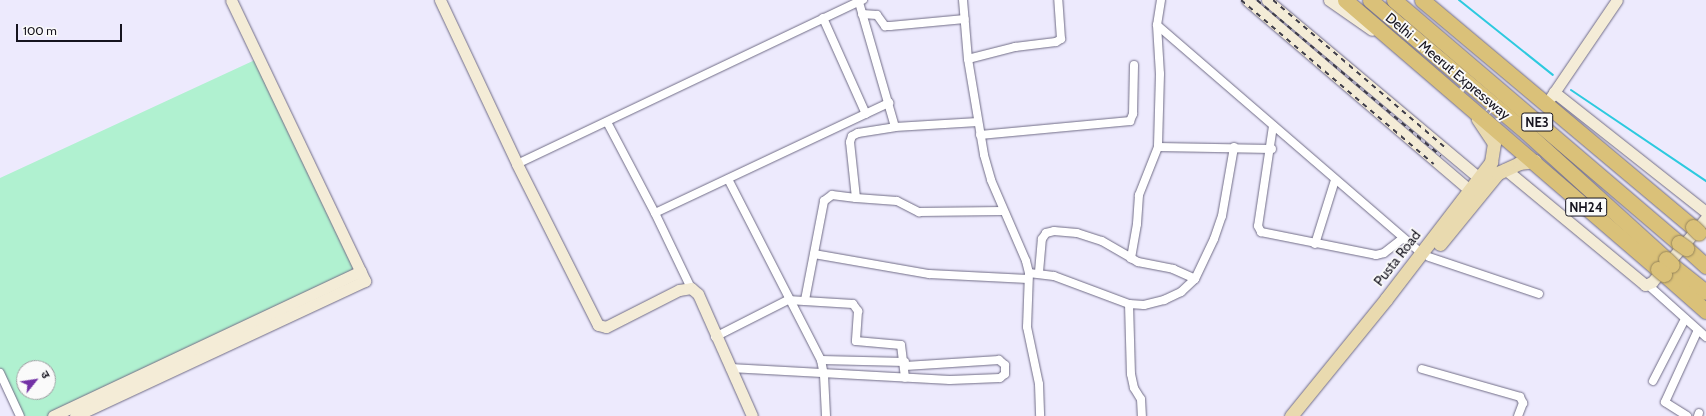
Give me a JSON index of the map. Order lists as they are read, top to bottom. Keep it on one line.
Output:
{"streets":{"highway":["Delhi - Meerut Expressway","NE3","NH24"],"main road":["Pusta Road"]},"crossings":[["Delhi - Meerut Expressway","NH24"],["NH24","Pusta Road"]],"scale_bar":"100 m","north":"top right"}
